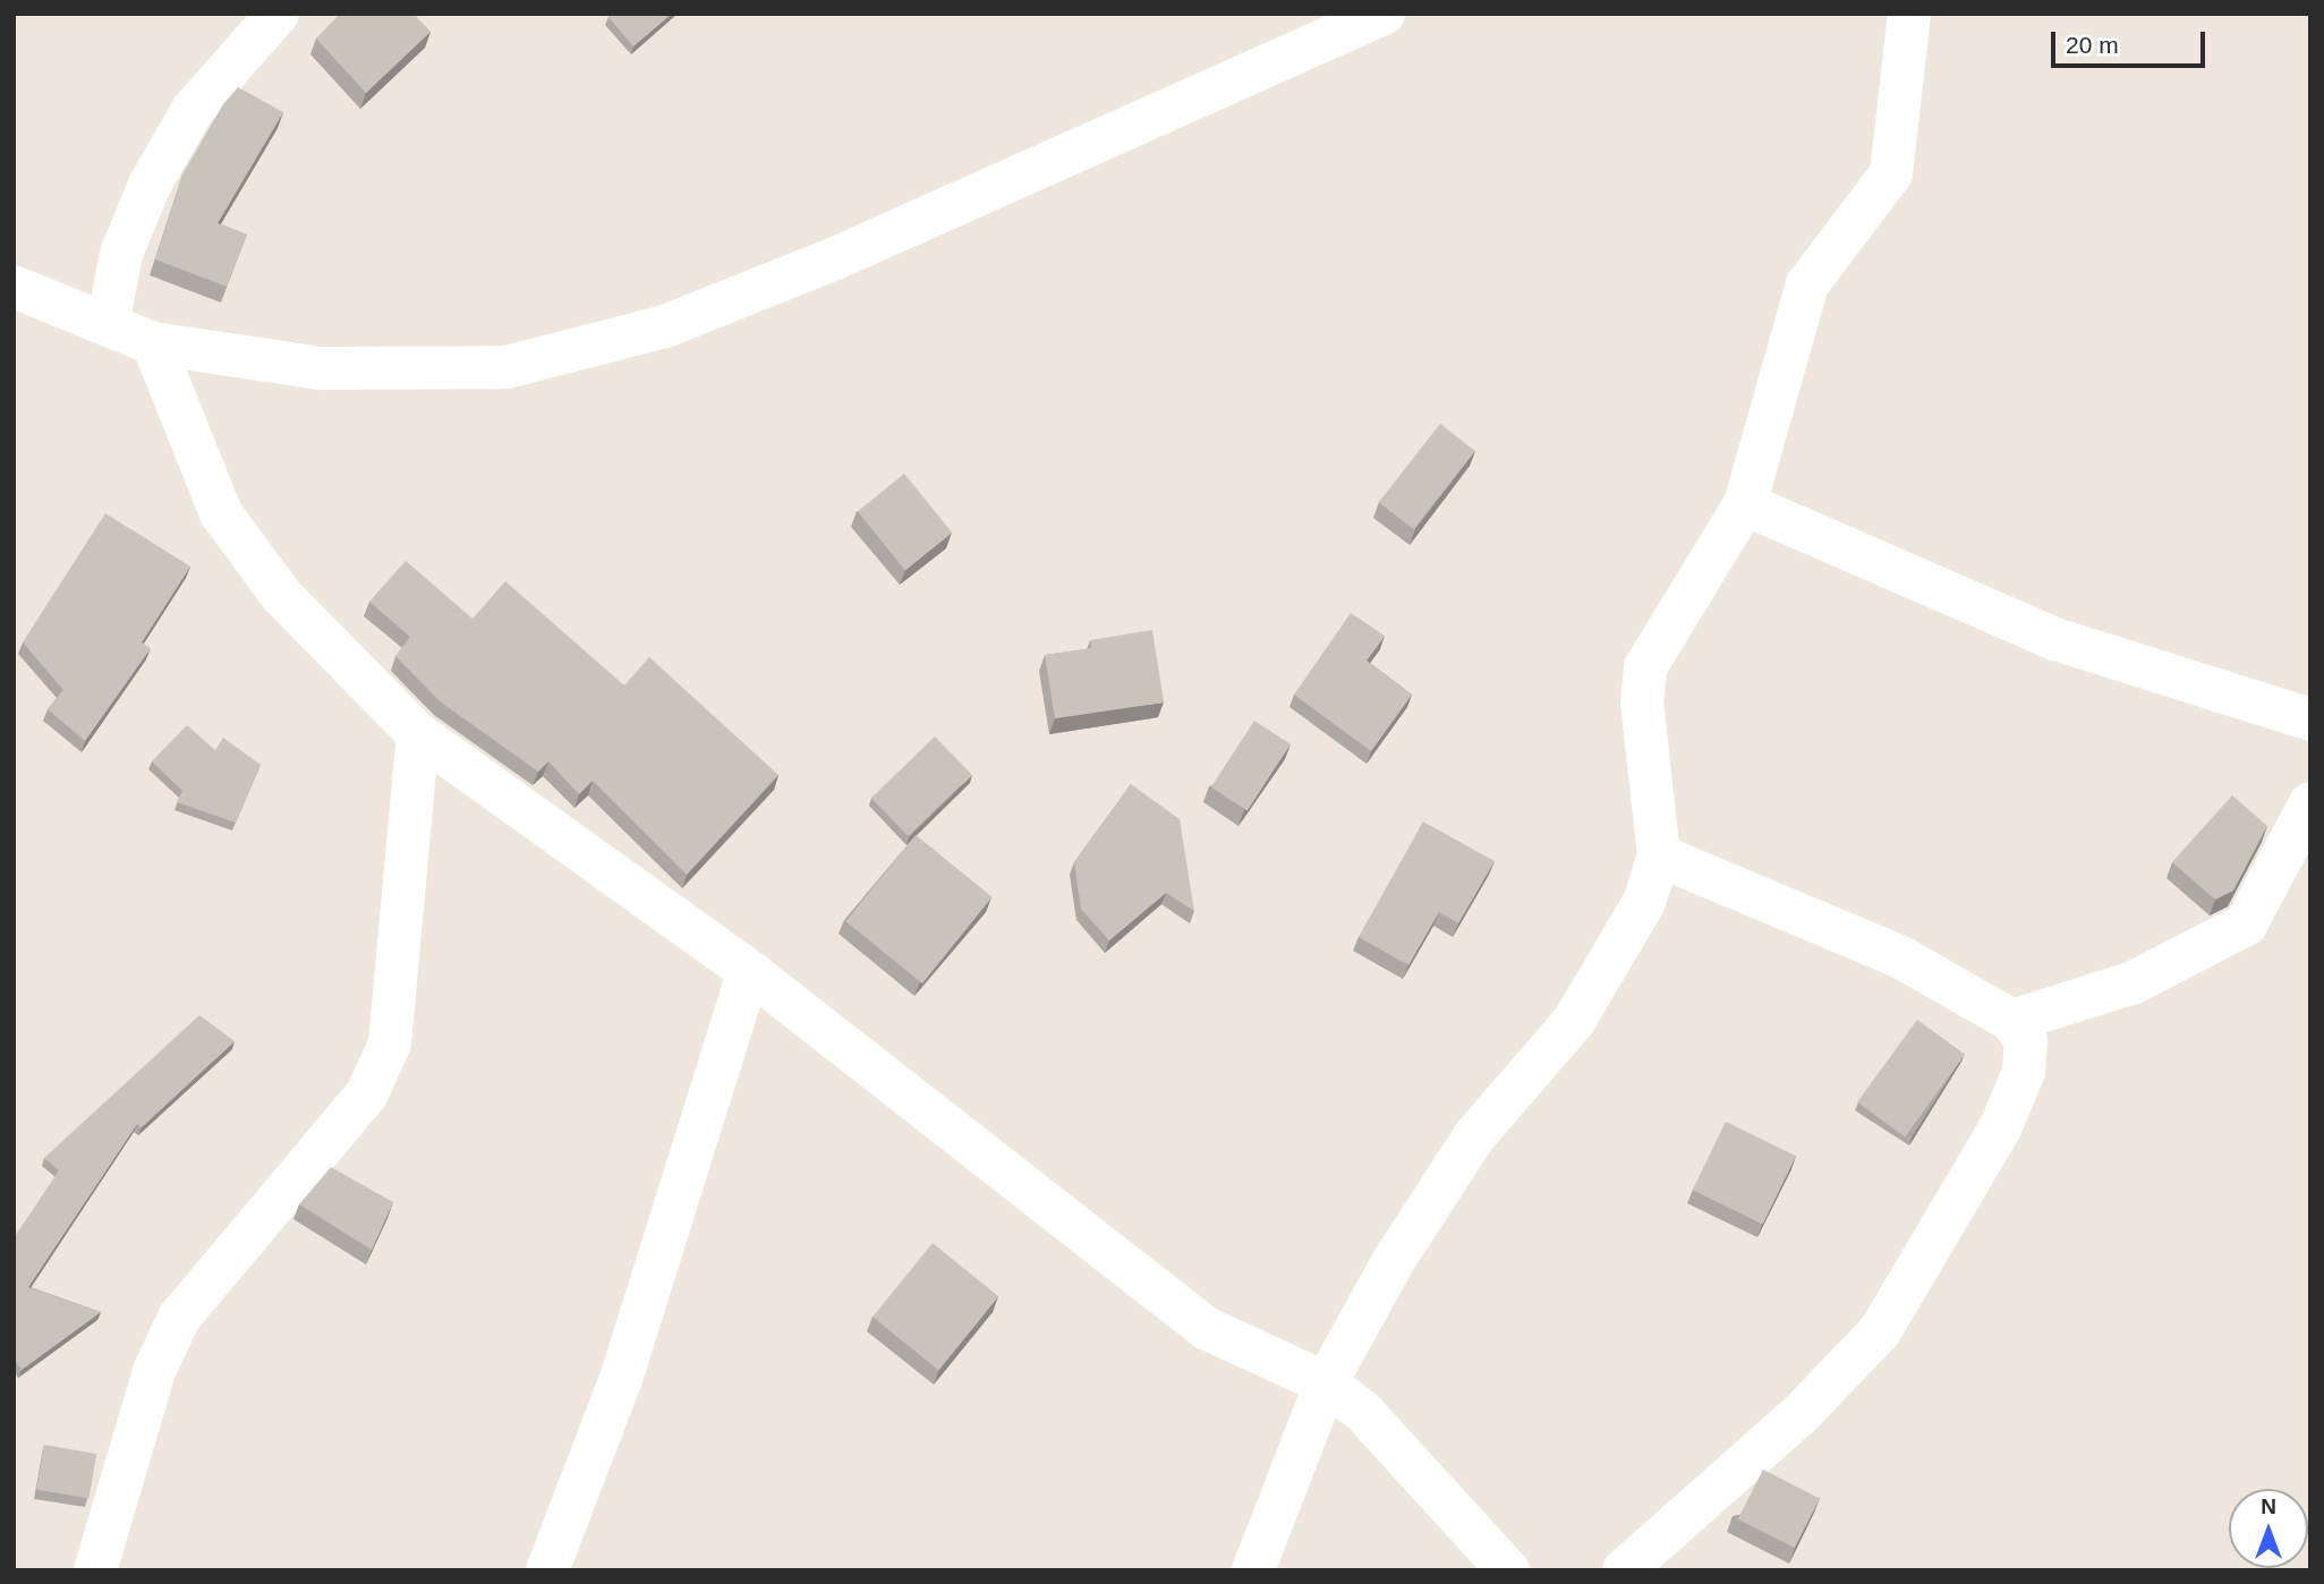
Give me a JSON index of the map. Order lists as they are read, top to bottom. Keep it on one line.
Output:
{"scale_bar":"20 m","north":"top"}
